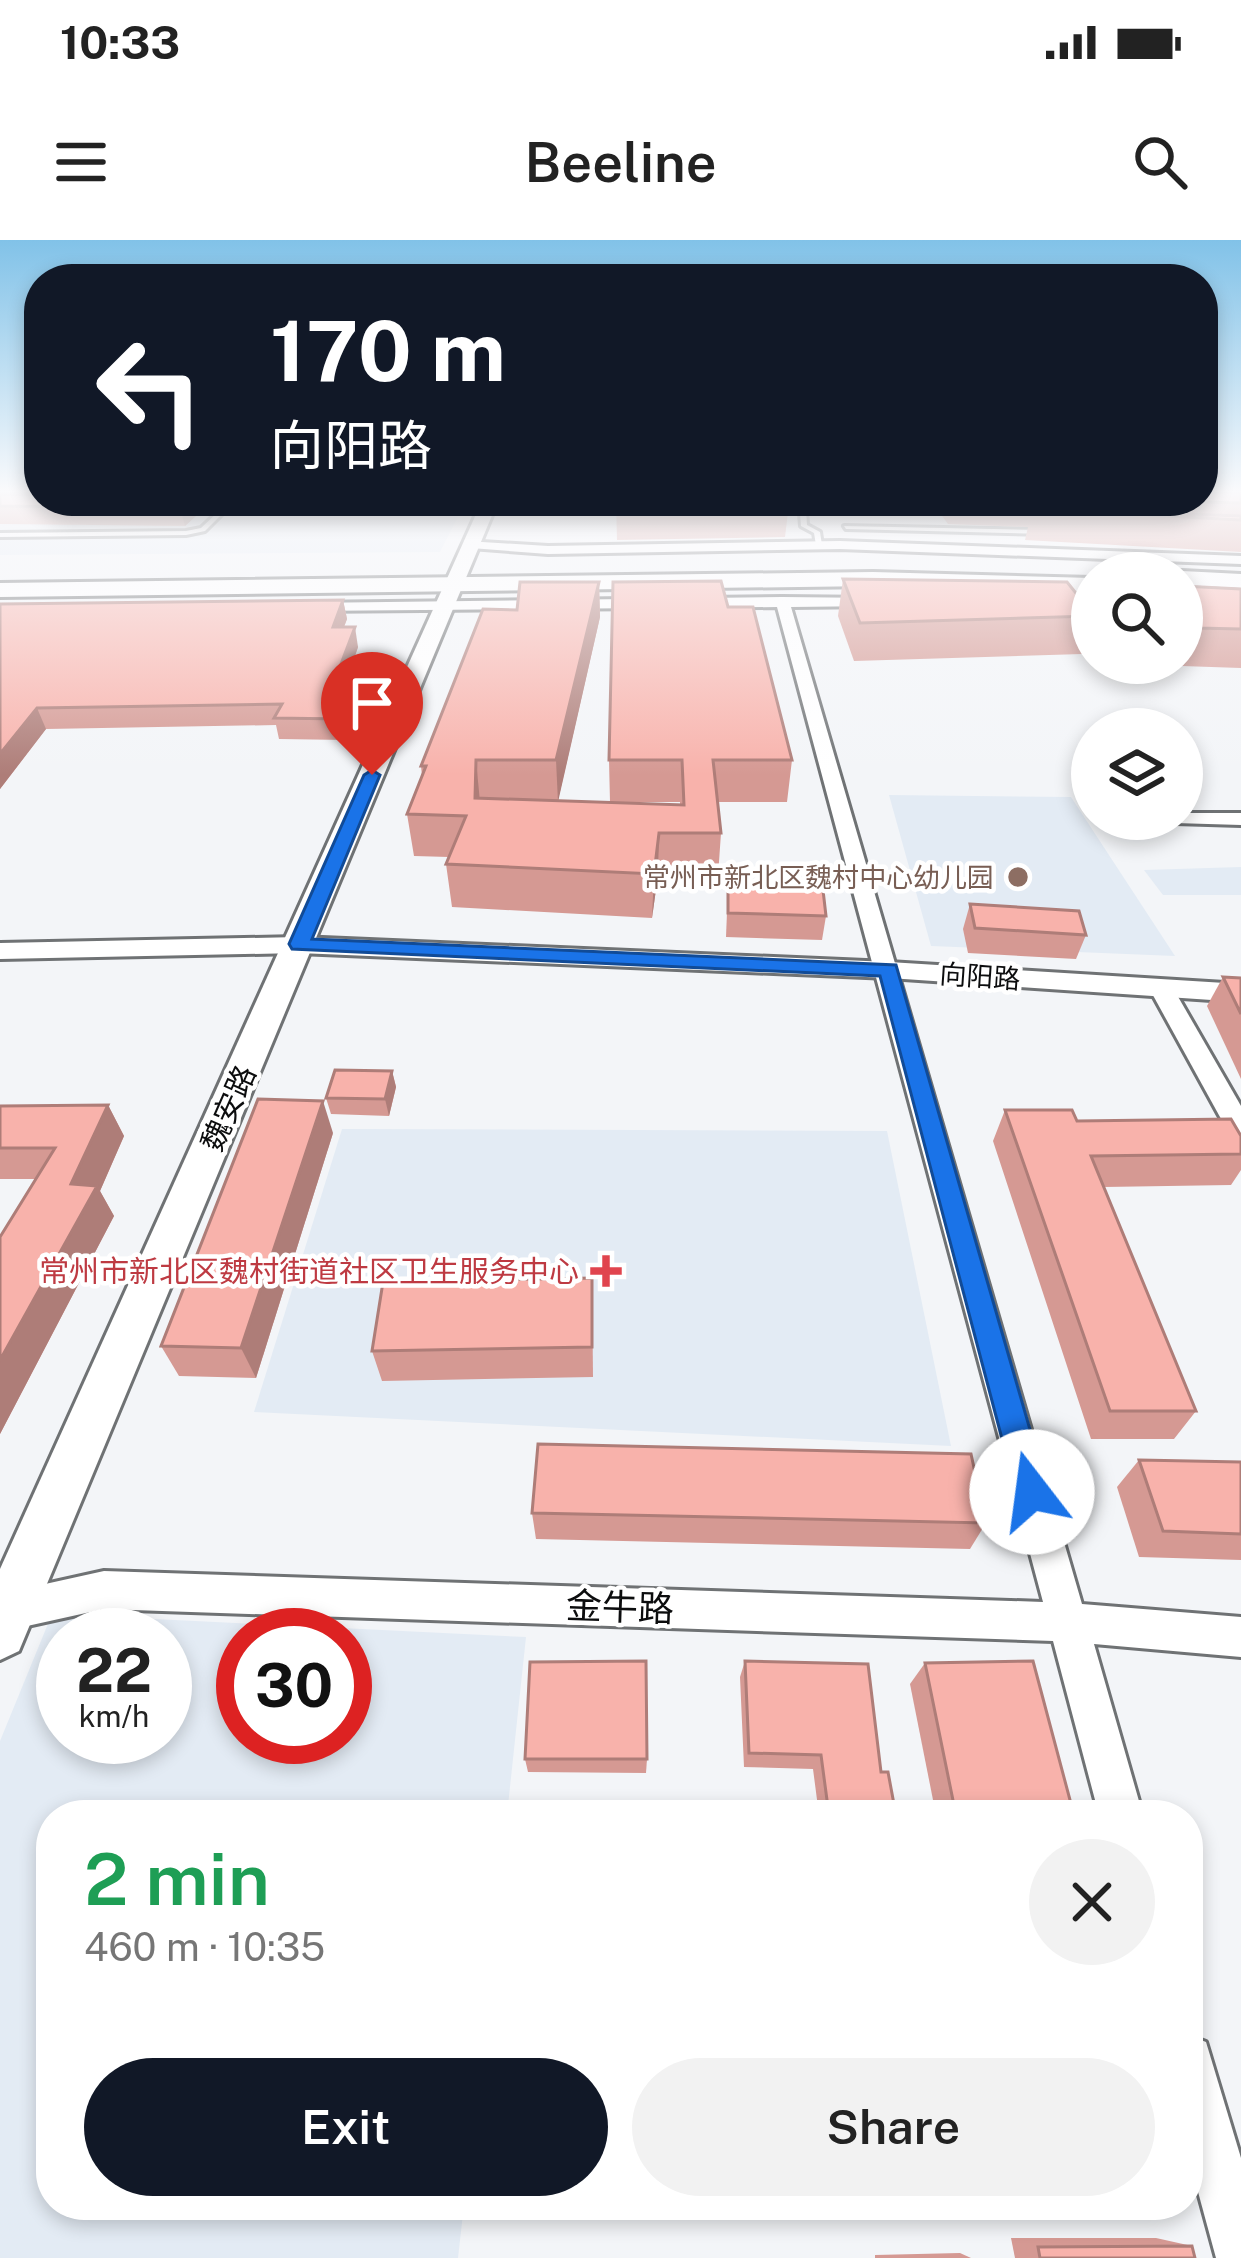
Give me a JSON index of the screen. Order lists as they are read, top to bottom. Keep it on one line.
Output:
{"streets":{"main road":["魏安路"],"street":["向阳路","金牛路"]},"crossings":[["向阳路","魏安路"],["魏安路","金牛路"]],"places":{"other":["常州市新北区魏村中心幼儿园"],"health":["常州市新北区魏村街道社区卫生服务中心"]},"page":{"status":"10:33","header":"Beeline","turn":["170 m","向阳路"],"speed":"22 km/h","limit":"30","heading":["2 min","460 m · 10:35"],"buttons":["Exit","Share"]}}
